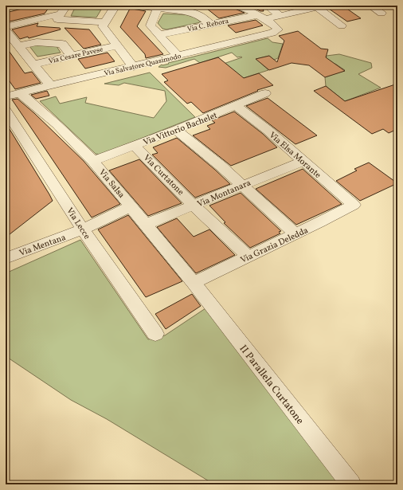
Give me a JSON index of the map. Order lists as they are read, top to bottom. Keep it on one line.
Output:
{"streets":{"street":["Via C. Rebora","Via Cesare Pavese","Via Salvatore Quasimodo","Via Vittorio Bachelet","Via Elsa Morante","Via Curtatone","Via Salsa","Via Montanara","Via Lecce","Via Mentana","Via Grazia Deledda","II Parallela Curtatone"]},"crossings":[["Via C. Rebora","Via Salvatore Quasimodo"],["Via Salvatore Quasimodo","Via Salsa"],["Via Vittorio Bachelet","Via Elsa Morante"],["Via Vittorio Bachelet","Via Curtatone"],["Via Vittorio Bachelet","Via Salsa"],["Via Elsa Morante","Via Montanara"],["Via Elsa Morante","Via Grazia Deledda"],["Via Curtatone","Via Montanara"],["Via Curtatone","Via Grazia Deledda"],["Via Salsa","Via Montanara"],["Via Salsa","Via Mentana"],["Via Salsa","Via Grazia Deledda"],["Via Salsa","II Parallela Curtatone"],["Via Lecce","Via Mentana"],["Via Grazia Deledda","II Parallela Curtatone"]]}
